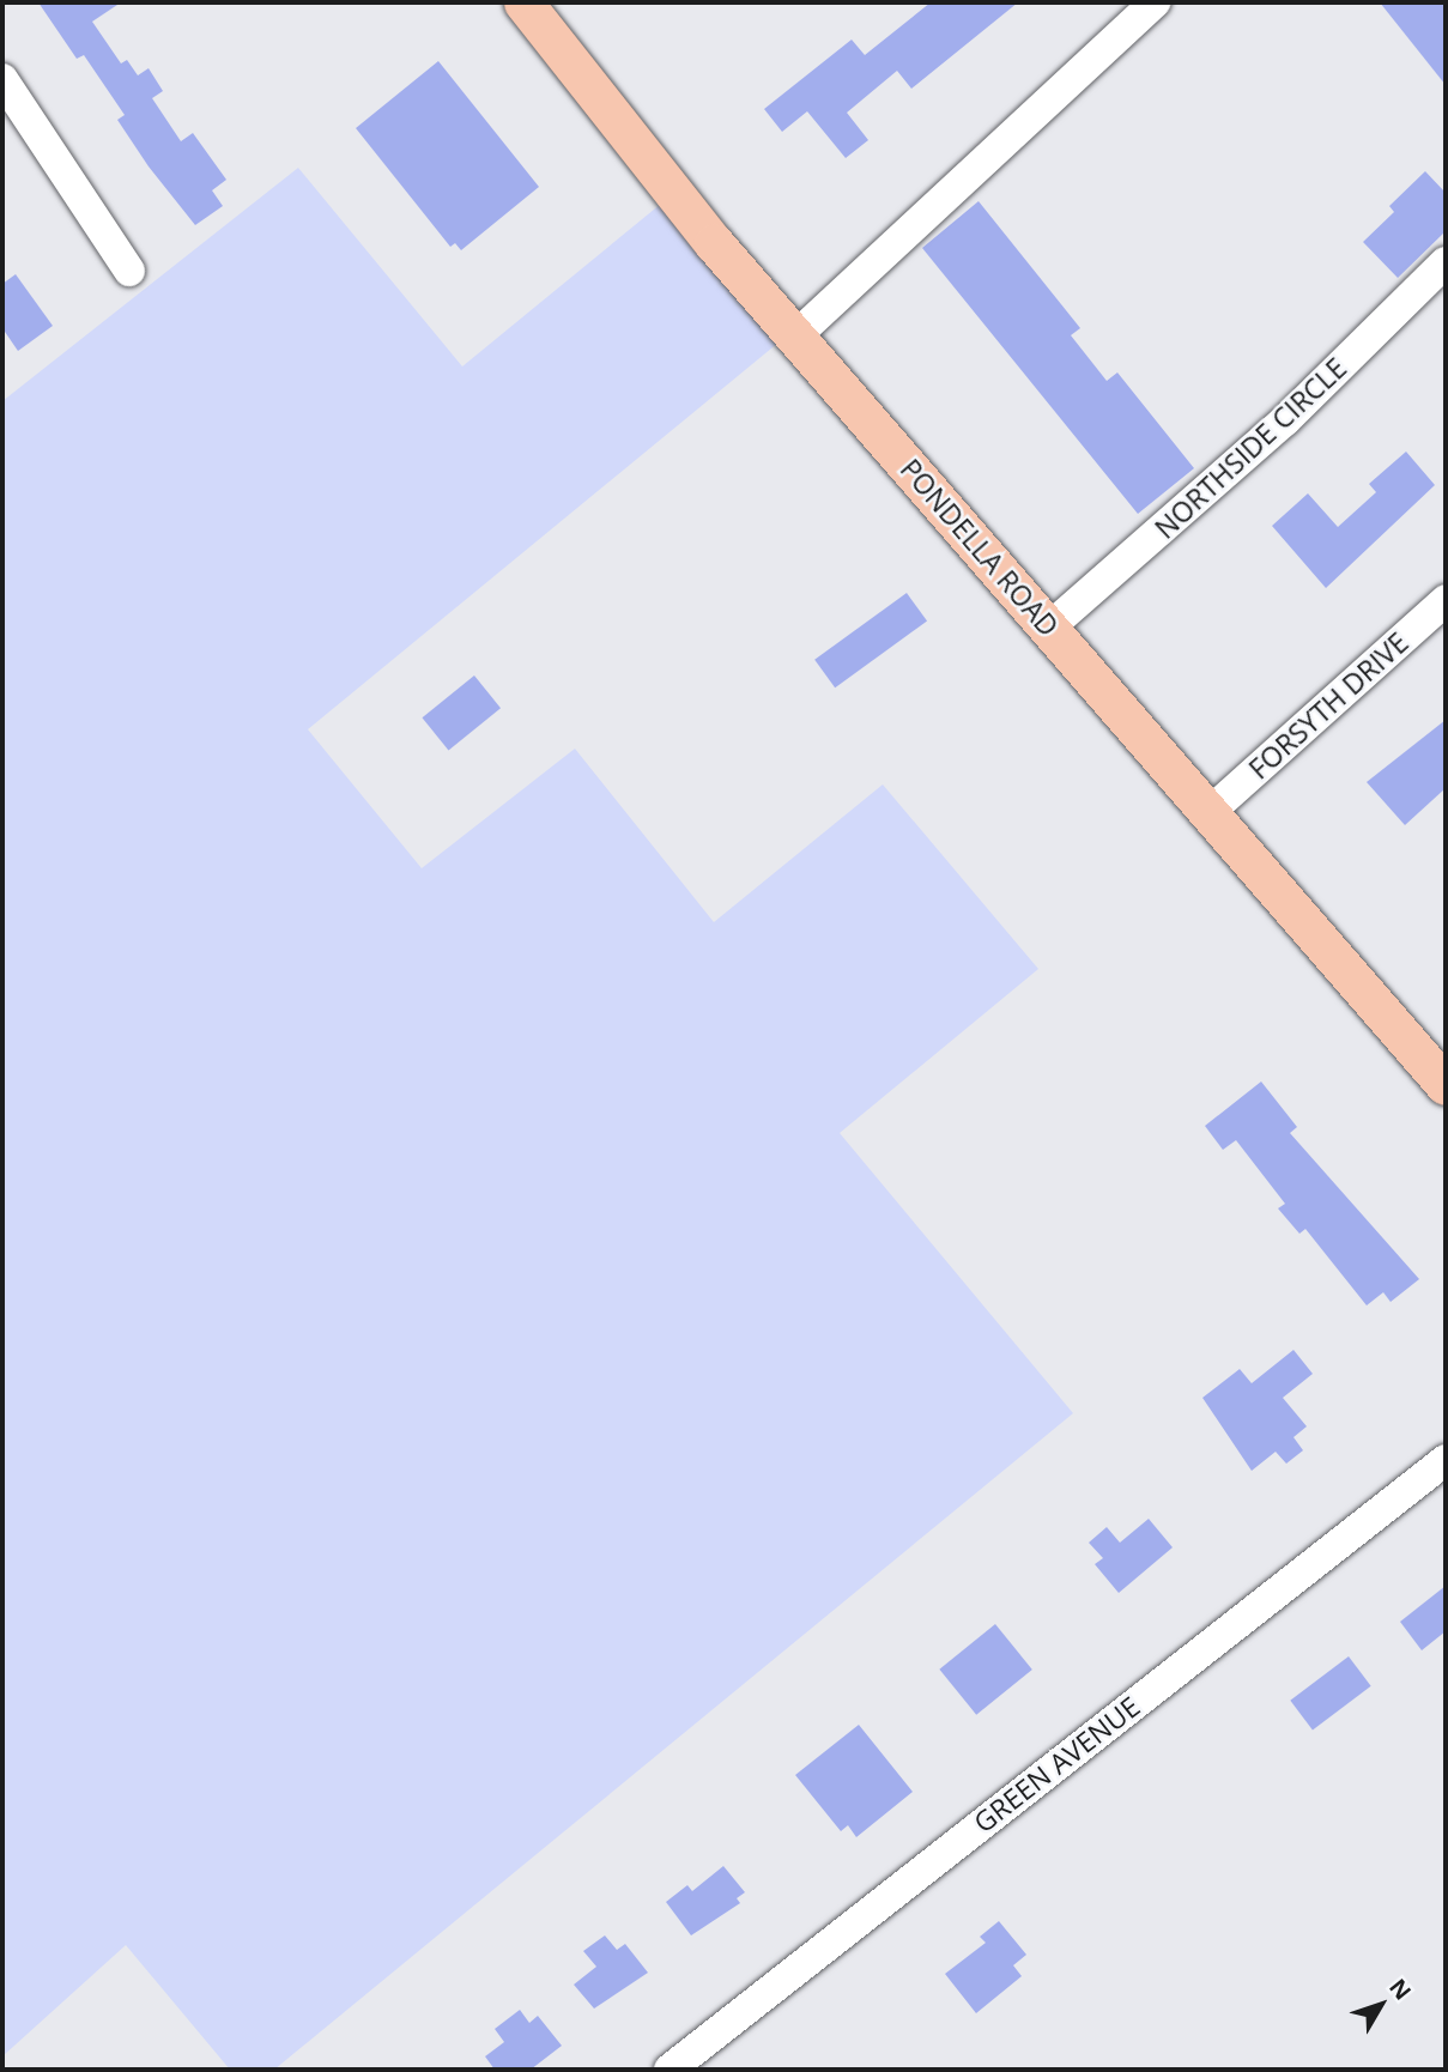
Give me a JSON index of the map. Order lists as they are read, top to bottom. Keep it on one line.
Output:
{"streets":{"main road":["PONDELLA ROAD"],"street":["NORTHSIDE CIRCLE","FORSYTH DRIVE","GREEN AVENUE"]},"crossings":[["NORTHSIDE CIRCLE","PONDELLA ROAD"],["PONDELLA ROAD","FORSYTH DRIVE"]],"north":"top right"}
